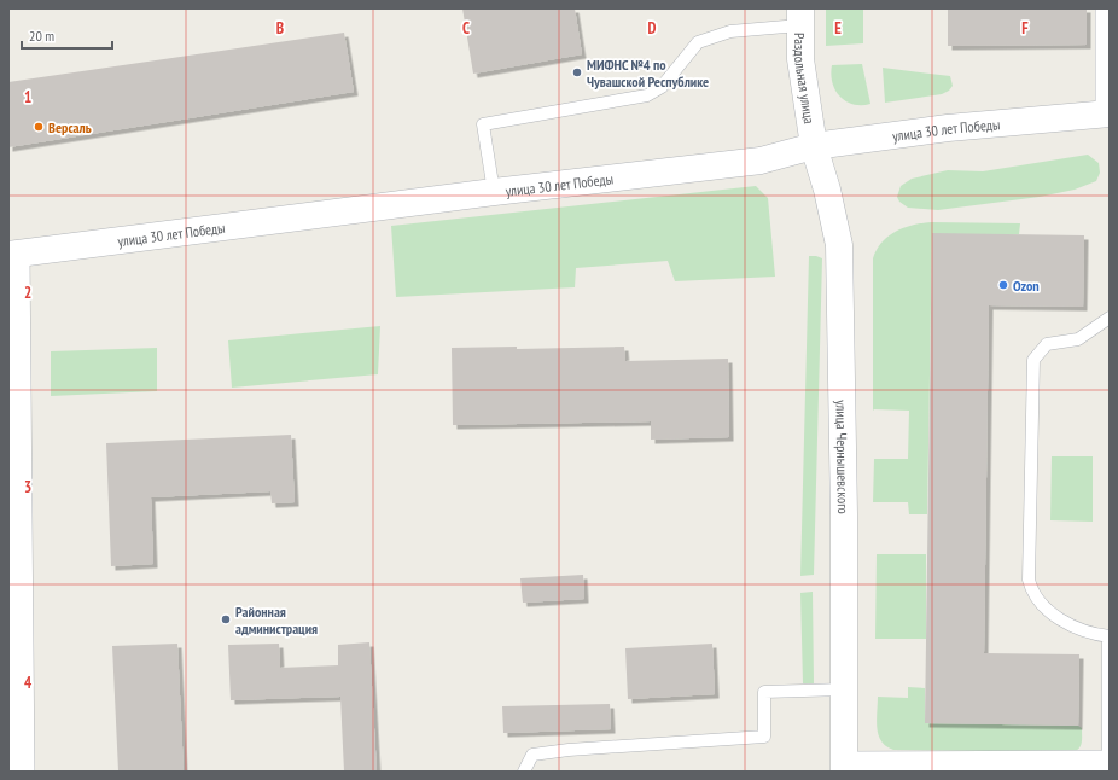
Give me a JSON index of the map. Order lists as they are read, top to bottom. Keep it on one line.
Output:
{"streets":{"street":["Раздольная улица","улица 30 лет Победы","улица Чернышевского"]},"crossings":[["Раздольная улица","улица 30 лет Победы"],["Раздольная улица","улица Чернышевского"],["улица 30 лет Победы","улица Чернышевского"]],"places":["МИФНС №4 по Чувашской Республике","Версаль","Ozon","Районная администрация"],"scale_bar":"20 m","grid":{"columns":["B","C","D","E","F"],"rows":["1","2","3","4"]}}
